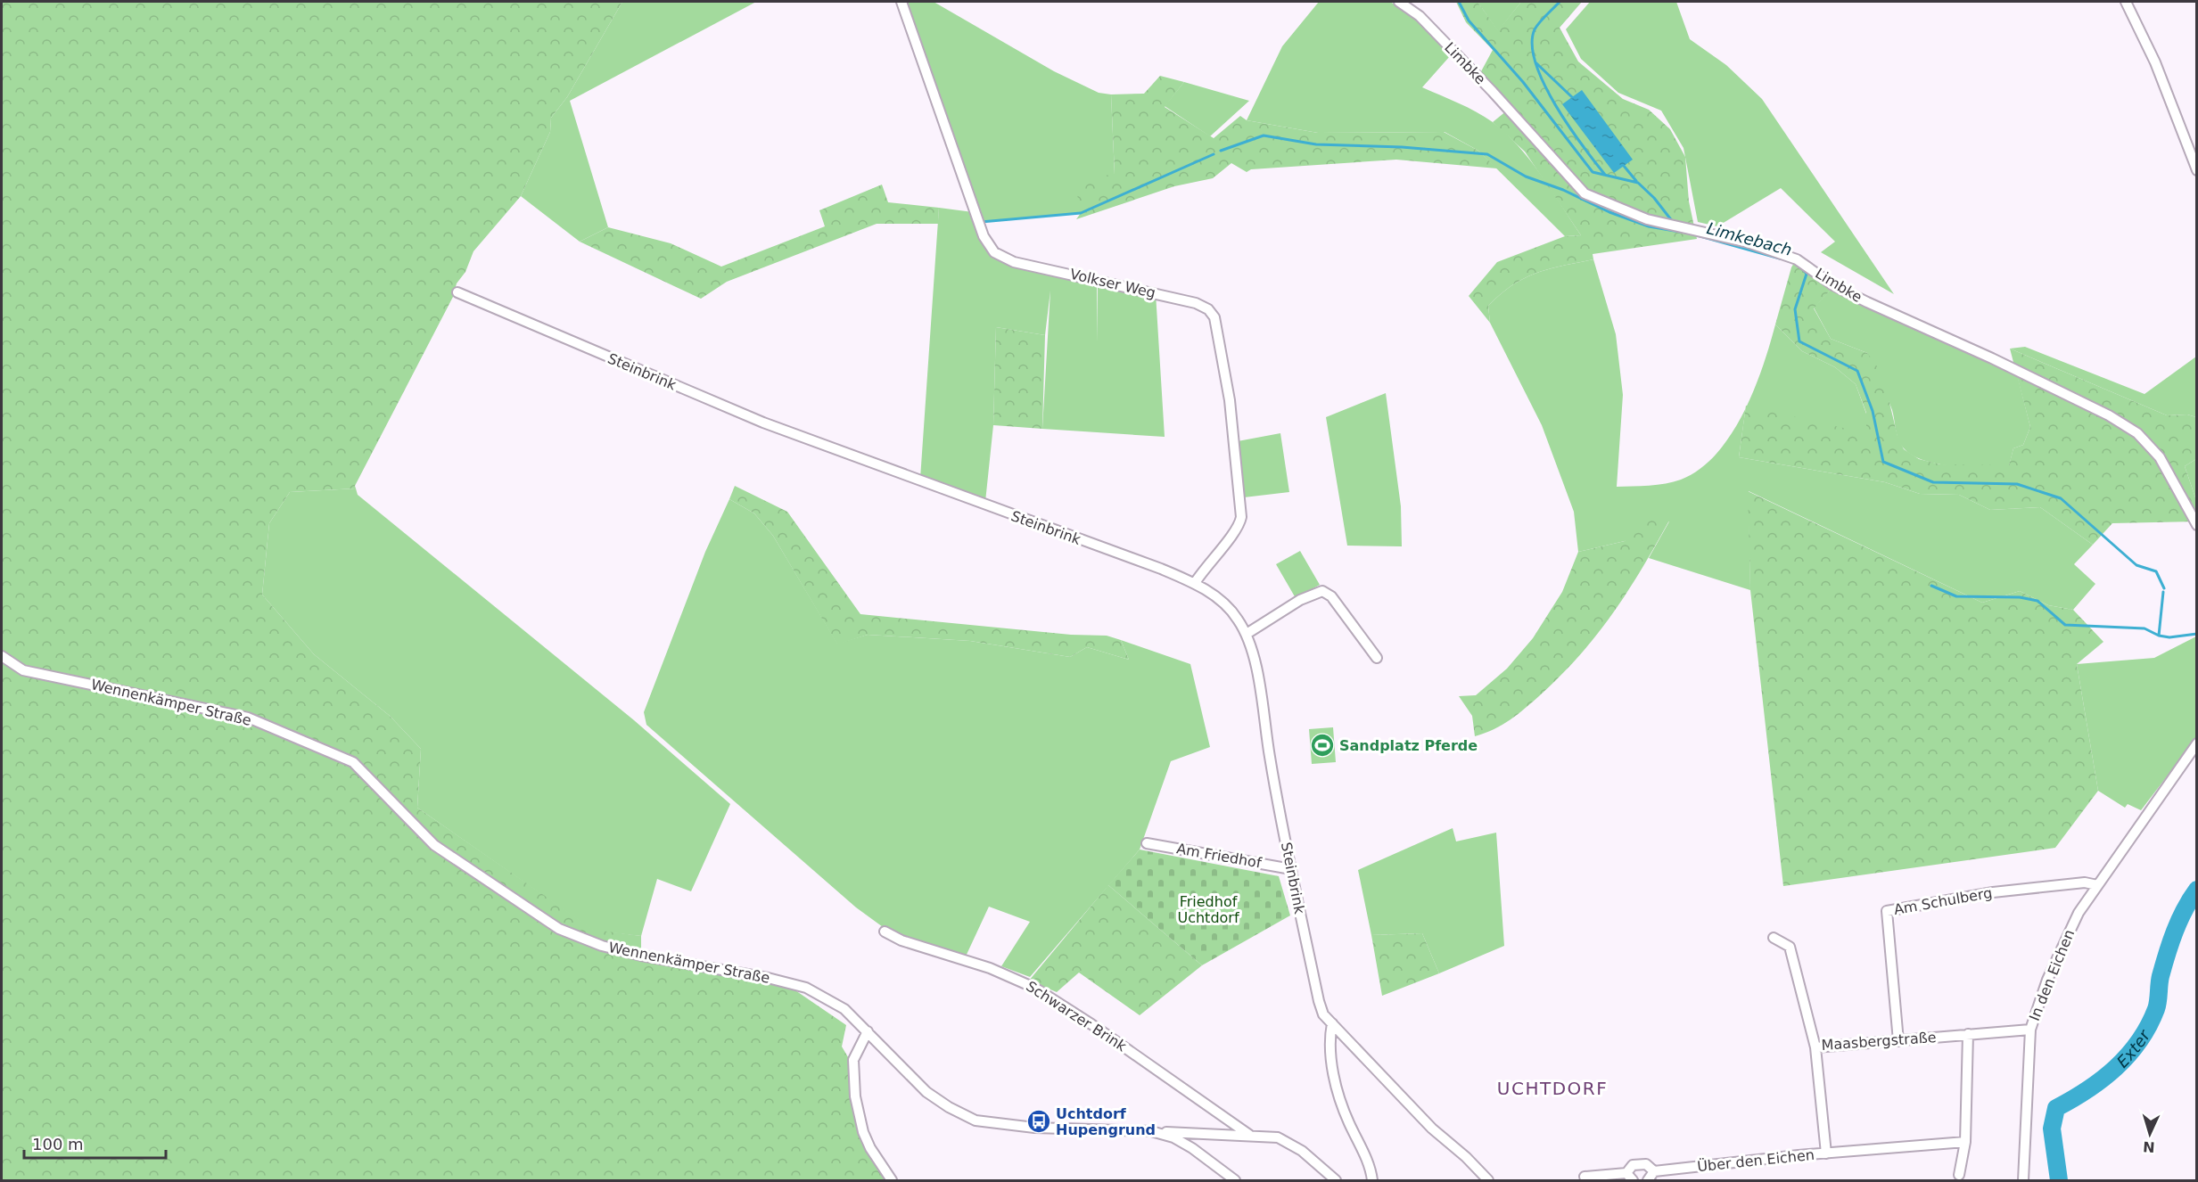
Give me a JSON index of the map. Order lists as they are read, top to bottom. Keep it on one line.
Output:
{"streets":{"street":["Limbke","Volkser Weg","Steinbrink","Wennenkämper Straße","Am Friedhof","Am Schulberg","In den Eichen","Schwarzer Brink","Maasbergstraße","Über den Eichen"]},"crossings":[["Volkser Weg","Steinbrink"],["Steinbrink","Am Friedhof"],["Wennenkämper Straße","Schwarzer Brink"],["Am Schulberg","In den Eichen"],["Am Schulberg","Maasbergstraße"],["In den Eichen","Maasbergstraße"],["Maasbergstraße","Über den Eichen"]],"districts":["UCHTDORF"],"water":["Limkebach","Exter"],"parks":["Friedhof Uchtdorf"],"places":{"sports":["Sandplatz Pferde"],"bus stop":["Uchtdorf Hupengrund"]},"scale_bar":"100 m","north":"bottom"}
